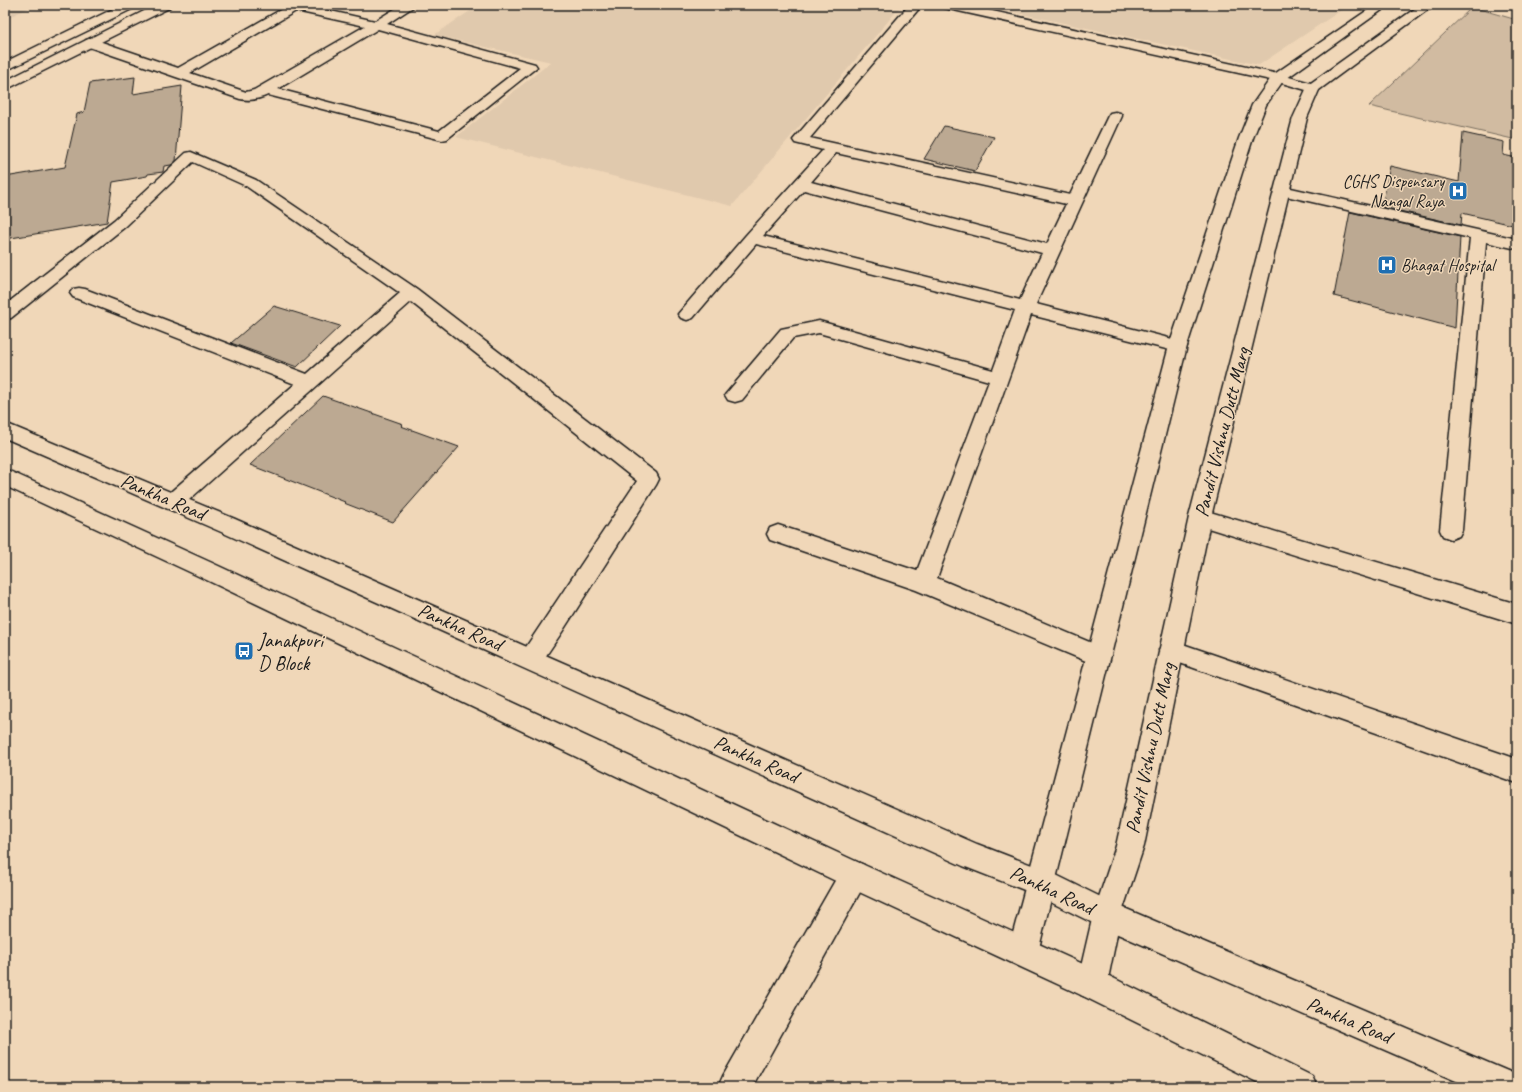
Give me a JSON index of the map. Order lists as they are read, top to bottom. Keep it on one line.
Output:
{"streets":{"street":["Pandit Vishnu Dutt Marg","Pankha Road"]},"crossings":[["Pandit Vishnu Dutt Marg","Pankha Road"]],"places":{"hospital":["CGHS Dispensary Nangal Raya","Bhagat Hospital"],"bus stop":["Janakpuri D Block"]}}
